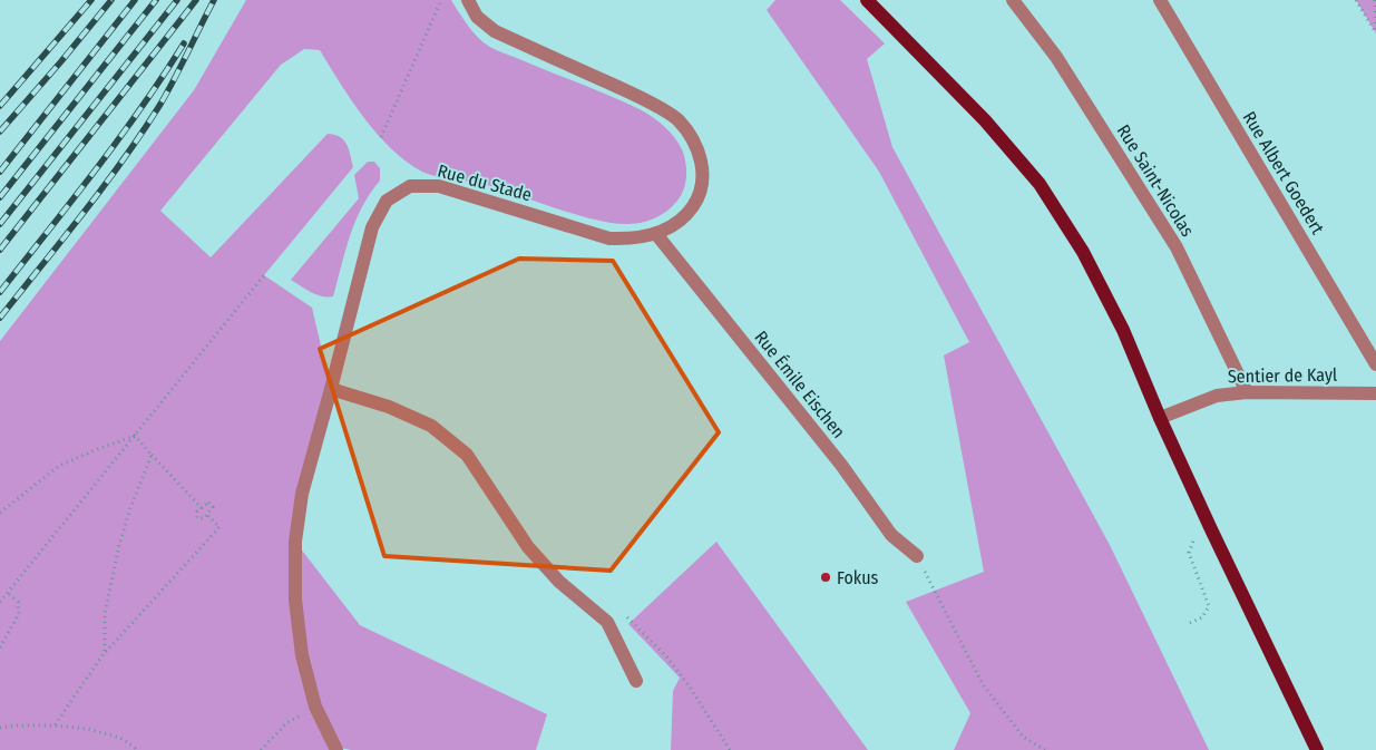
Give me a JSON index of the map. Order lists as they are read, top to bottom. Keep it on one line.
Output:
{"streets":{"street":["Rue Albert Goedert","Rue Saint-Nicolas","Rue du Stade","Sentier de Kayl","Rue Émile Eischen"]},"crossings":[["Rue Saint-Nicolas","Sentier de Kayl"],["Rue du Stade","Rue Émile Eischen"]],"places":["Fokus"]}
